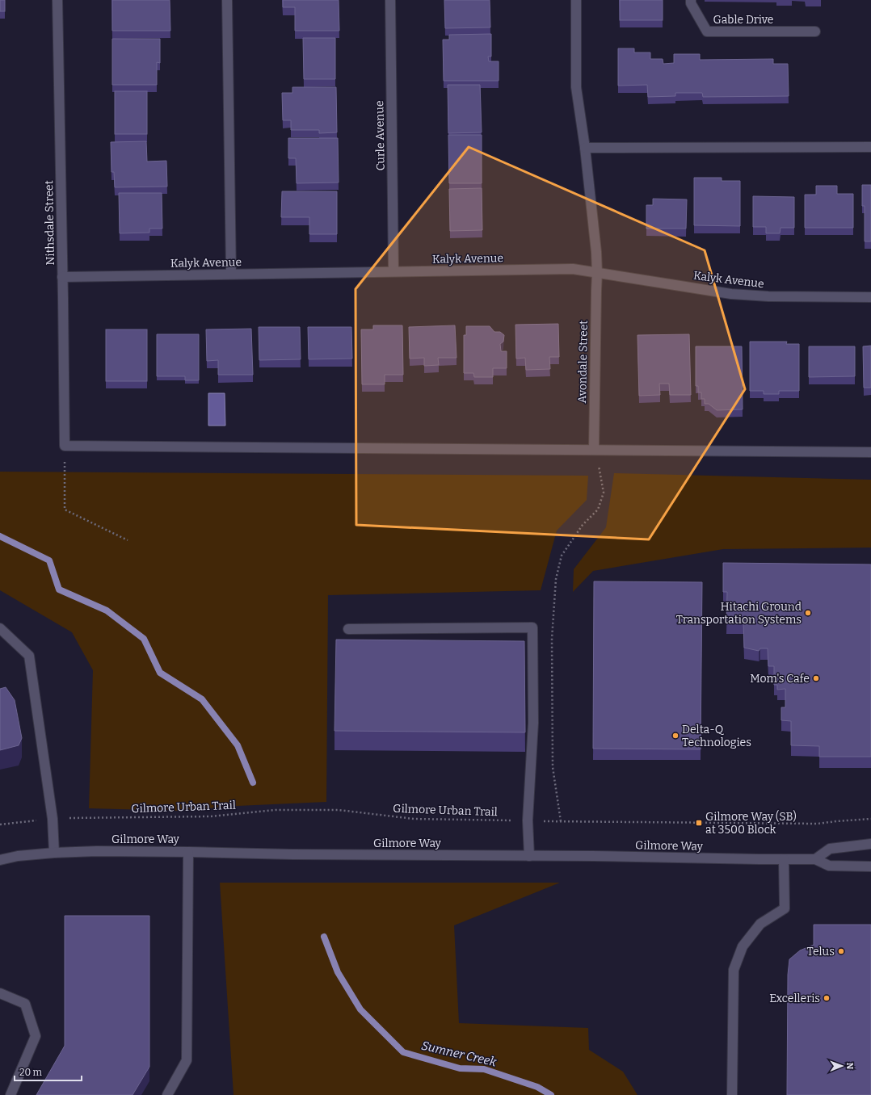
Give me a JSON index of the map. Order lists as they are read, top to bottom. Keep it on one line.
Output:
{"streets":{"street":["Gable Drive","Curle Avenue","Nithsdale Street","Kalyk Avenue","Avondale Street","Gilmore Way"],"path":["Gilmore Urban Trail"]},"crossings":[["Curle Avenue","Kalyk Avenue"],["Nithsdale Street","Kalyk Avenue"],["Kalyk Avenue","Avondale Street"]],"water":["Sumner Creek"],"places":{"other":["Hitachi Ground Transportation Systems","Mom's Cafe","Delta-Q Technologies","Telus","Excelleris"],"transit":["Gilmore Way (SB) at 3500 Block"]},"scale_bar":"20 m","north":"right"}
